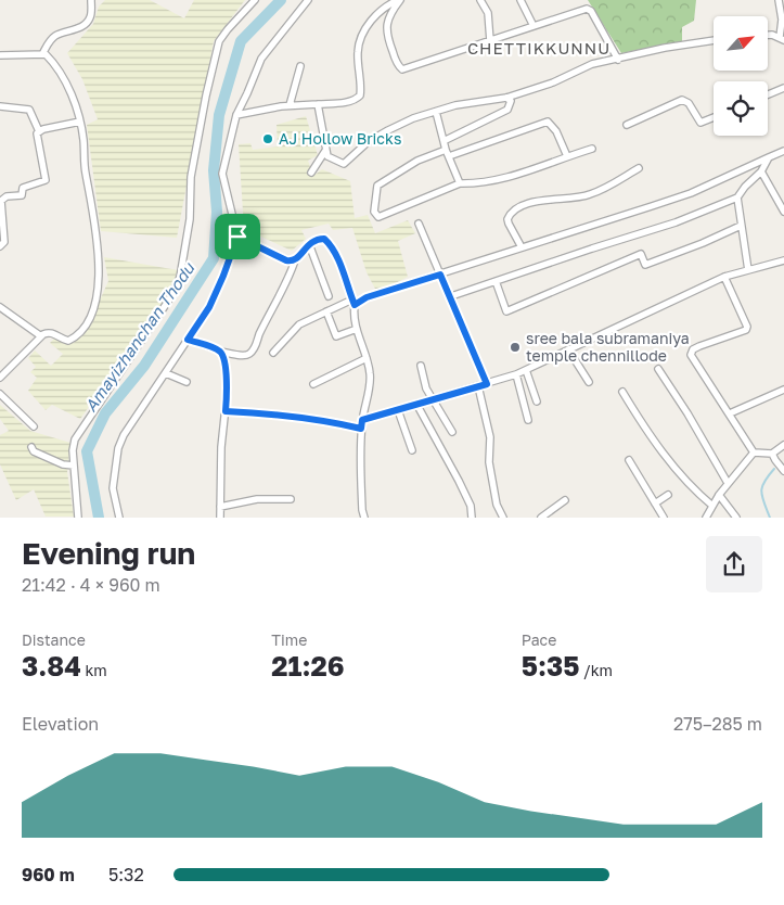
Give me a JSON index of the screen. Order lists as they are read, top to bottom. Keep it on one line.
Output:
{"districts":["CHETTIKKUNNU"],"water":["Amayizhanchan Thodu"],"places":["AJ Hollow Bricks","sree bala subramaniya temple chennillode"],"north":"top right","page":{"heading":["Evening run","21:42 · 4 × 960 m"],"stats":[["Distance","3.84 km"],["Time","21:26"],["Pace","5:35 /km"]],"chart":["Elevation","275–285 m"],"list":[{"name":"960 m","note":"5:32"}]}}
